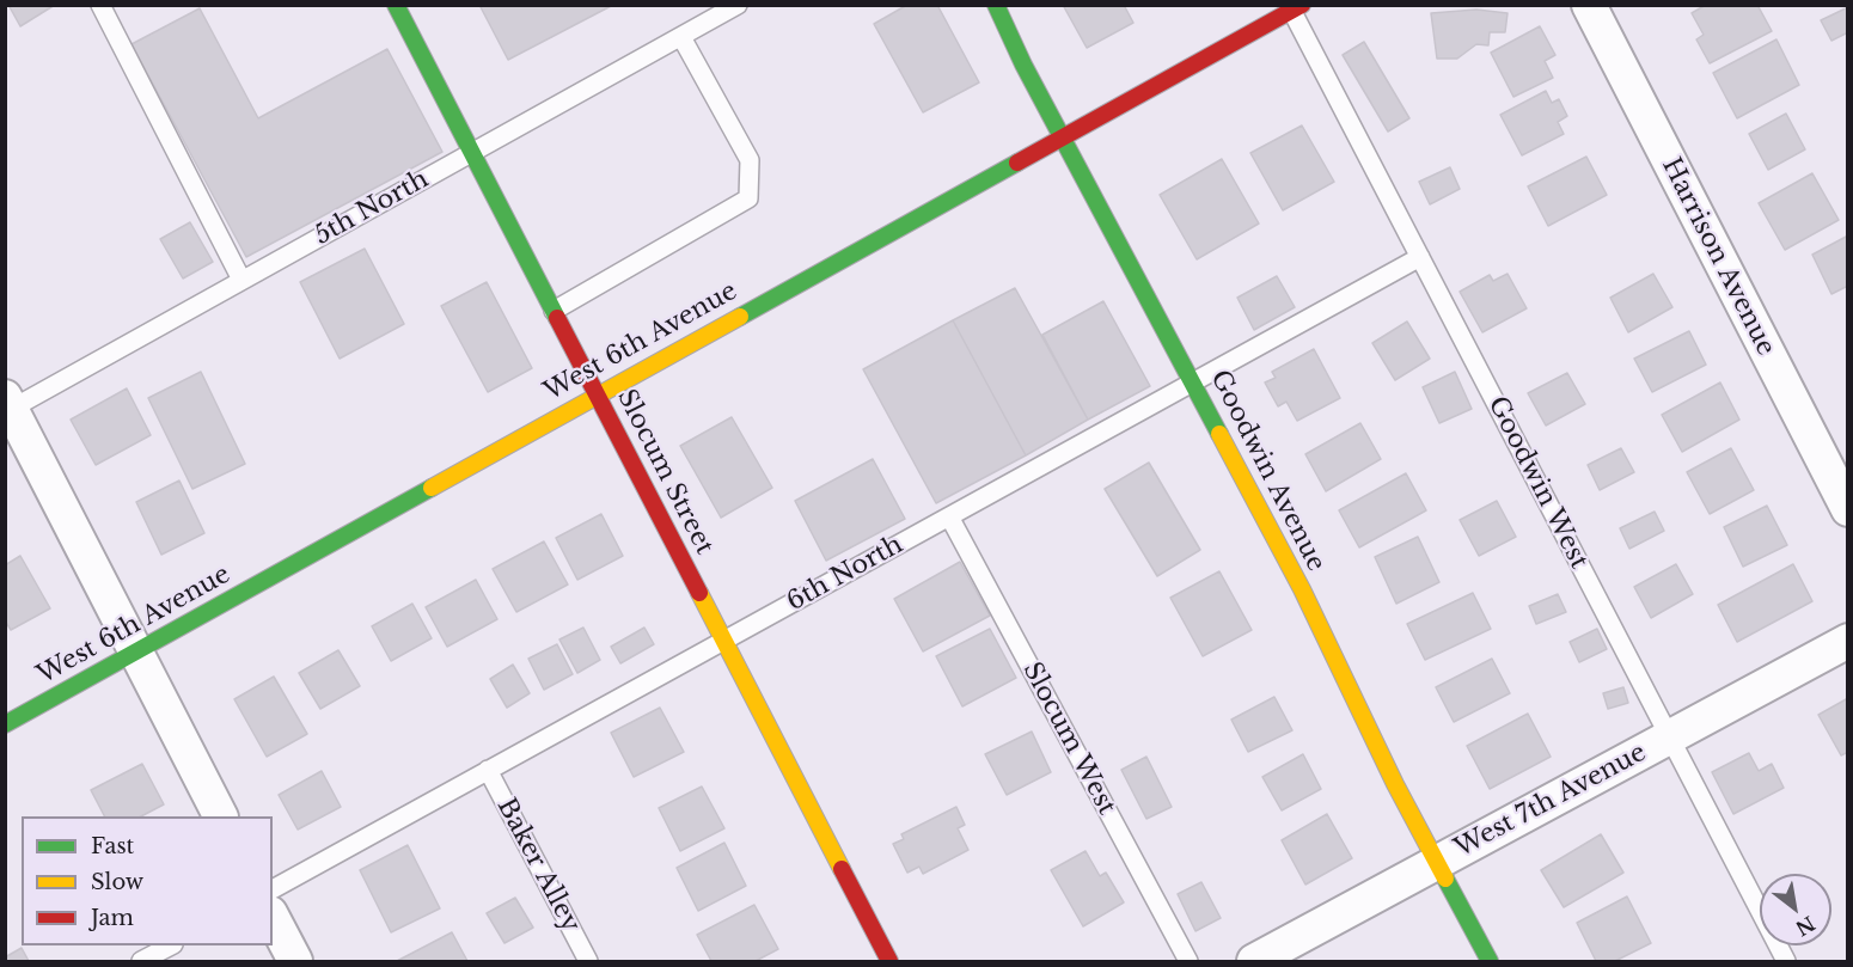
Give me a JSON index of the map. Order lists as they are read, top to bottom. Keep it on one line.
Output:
{"streets":{"street":["Harrison Avenue","West 6th Avenue","Goodwin Avenue","Slocum Street","West 7th Avenue"],"lane":["5th North","Goodwin West","6th North","Slocum West","Baker Alley"]},"crossings":[["5th North","Slocum Street"],["West 6th Avenue","Goodwin Avenue"],["West 6th Avenue","Slocum Street"],["West 6th Avenue","Goodwin West"],["Goodwin Avenue","6th North"],["Goodwin Avenue","West 7th Avenue"],["Slocum Street","6th North"],["Goodwin West","6th North"],["Goodwin West","West 7th Avenue"],["6th North","Slocum West"],["6th North","Baker Alley"]],"legend":["Fast","Slow","Jam"],"north":"bottom right"}
